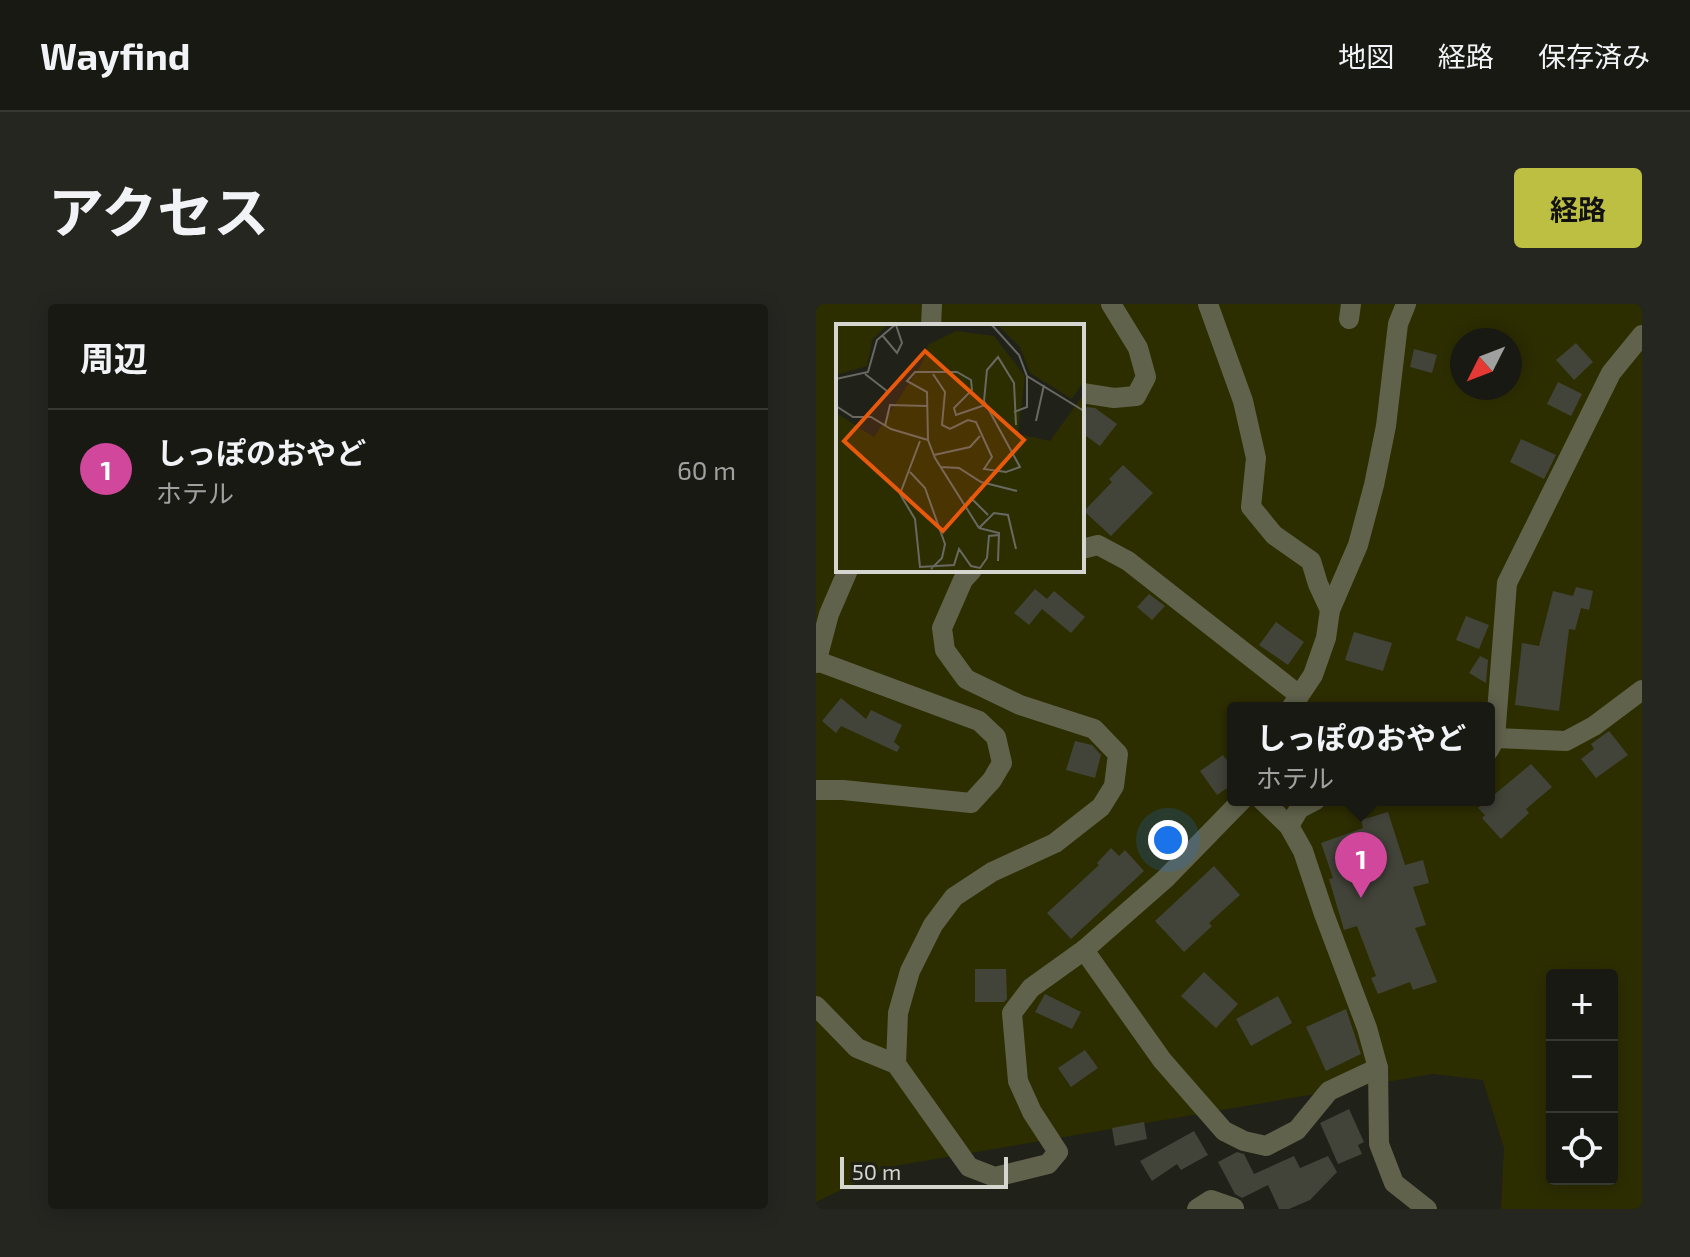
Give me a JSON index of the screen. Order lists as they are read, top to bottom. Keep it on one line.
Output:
{"scale_bar":"50 m","north":"bottom left","page":{"header":"Wayfind","nav":["地図","経路","保存済み"],"title":"アクセス","buttons":"経路","heading":"周辺","list":[{"mark":"1","name":"しっぽのおやど","note":"ホテル","value":"60 m"}],"popup":["しっぽのおやど","ホテル"],"pins":"1","map_buttons":["+","−"],"scale":"50 m"}}
